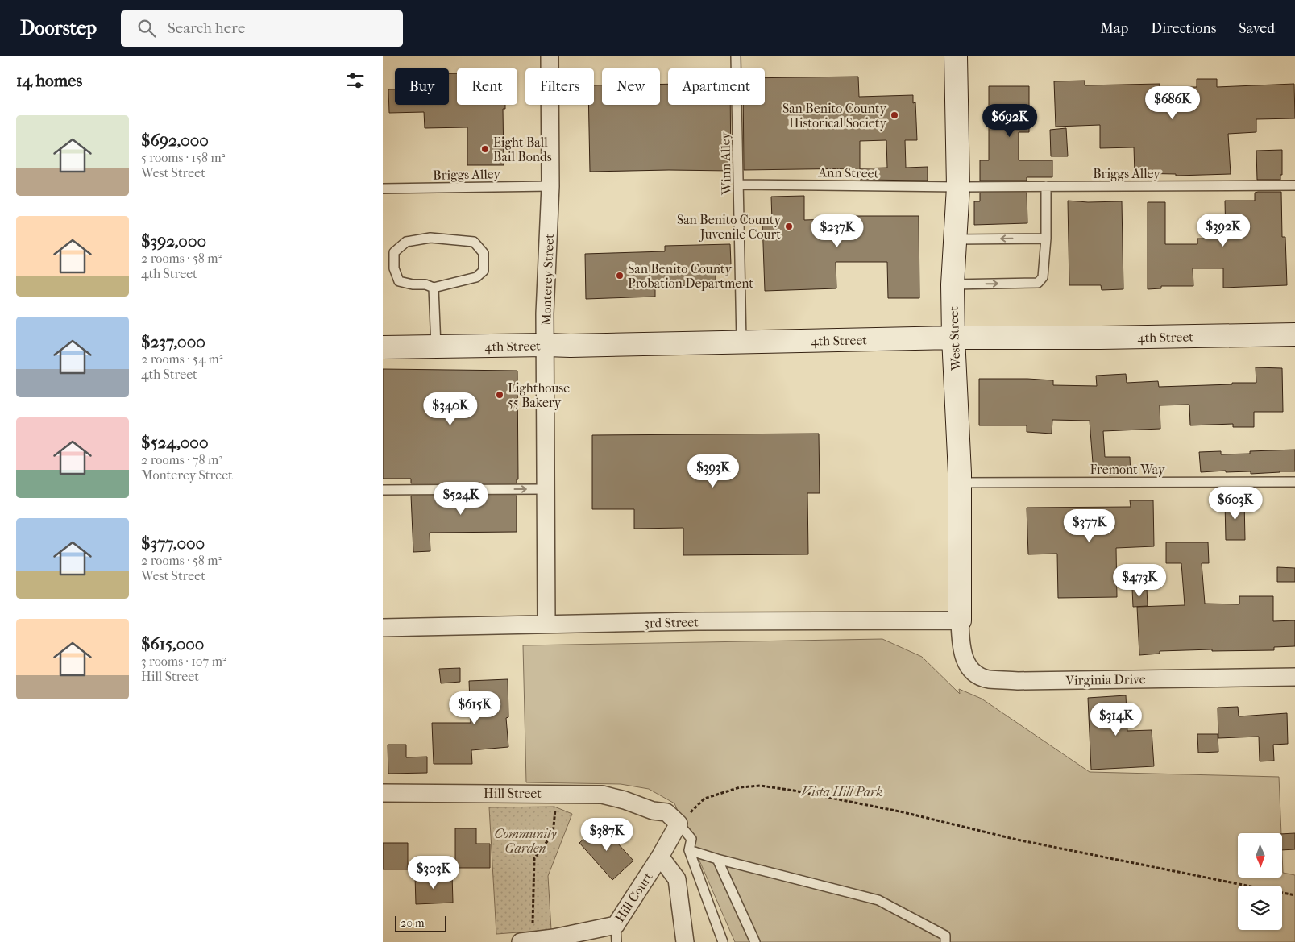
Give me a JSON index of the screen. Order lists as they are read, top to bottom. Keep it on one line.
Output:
{"streets":{"main road":["4th Street","West Street"],"street":["Monterey Street","3rd Street","Virginia Drive","Hill Street","Hill Court"],"lane":["Winn Alley","Ann Street","Briggs Alley","Fremont Way"]},"crossings":[["Winn Alley","Ann Street"],["Winn Alley","4th Street"],["Ann Street","Briggs Alley"],["Ann Street","West Street"],["Briggs Alley","Monterey Street"],["Briggs Alley","West Street"],["Monterey Street","4th Street"],["Monterey Street","3rd Street"],["4th Street","West Street"],["West Street","Fremont Way"],["West Street","3rd Street"],["West Street","Virginia Drive"],["3rd Street","Virginia Drive"],["Hill Street","Hill Court"]],"parks":["Vista Hill Park","Community Garden"],"places":["San Benito County Historical Society","Eight Ball Bail Bonds","San Benito County Juvenile Court","San Benito County Probation Department","Lighthouse 55 Bakery"],"scale_bar":"20 m","north":"bottom","page":{"header":"Doorstep","search":"Search here","nav":["Map","Directions","Saved"],"heading":"14 homes","chip":["Buy","Rent","Filters","New","Apartment"],"price":["$686K","$692K","$392K","$237K","$340K","$393K","$524K","$603K","$377K","$473K","$615K","$314K","$387K","$303K"],"list":[{"name":"$692,000","note":"5 rooms · 158 m² · West Street"},{"name":"$392,000","note":"2 rooms · 58 m² · 4th Street"},{"name":"$237,000","note":"2 rooms · 54 m² · 4th Street"},{"name":"$524,000","note":"2 rooms · 78 m² · Monterey Street"},{"name":"$377,000","note":"2 rooms · 58 m² · West Street"},{"name":"$615,000","note":"3 rooms · 107 m² · Hill Street"}],"scale":"20 m"}}
